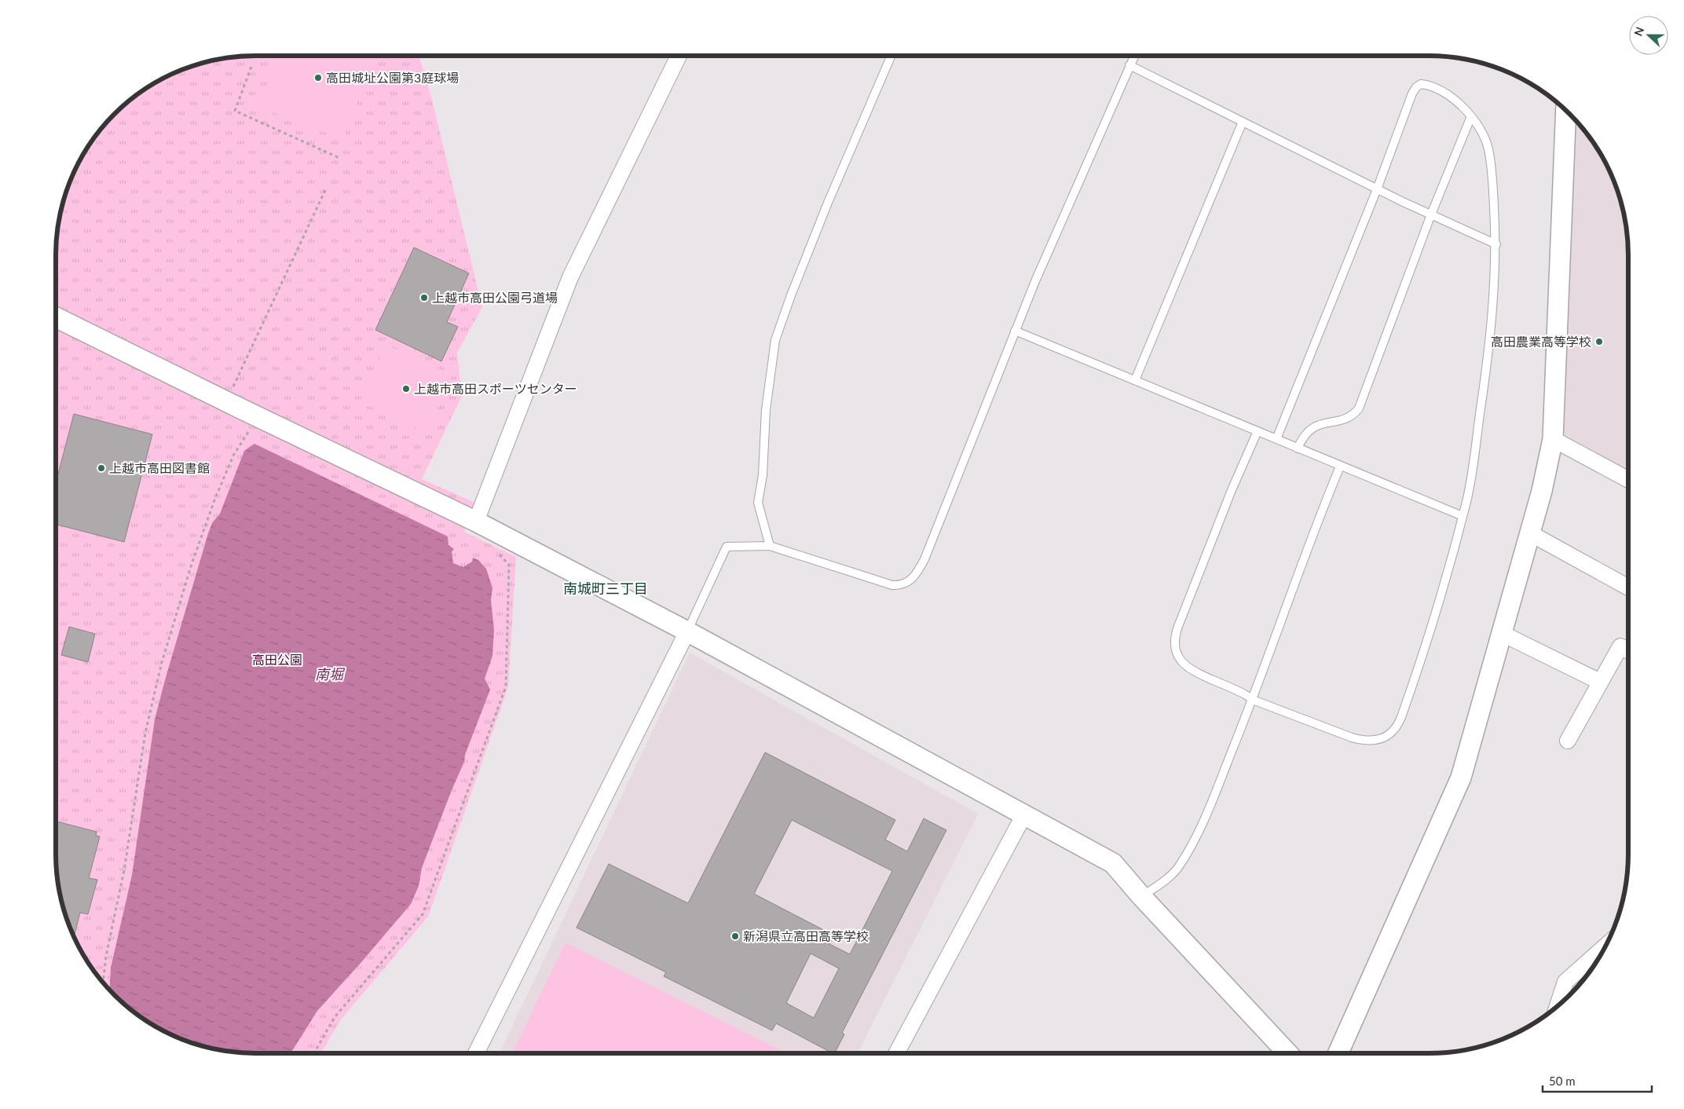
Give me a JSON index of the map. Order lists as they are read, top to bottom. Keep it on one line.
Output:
{"districts":["南城町三丁目"],"water":["南堀"],"parks":["高田公園"],"places":["高田城址公園第3庭球場","上越市高田公園弓道場","高田農業高等学校","上越市高田スポーツセンター","上越市高田図書館","新潟県立高田高等学校"],"scale_bar":"50 m","north":"left"}
